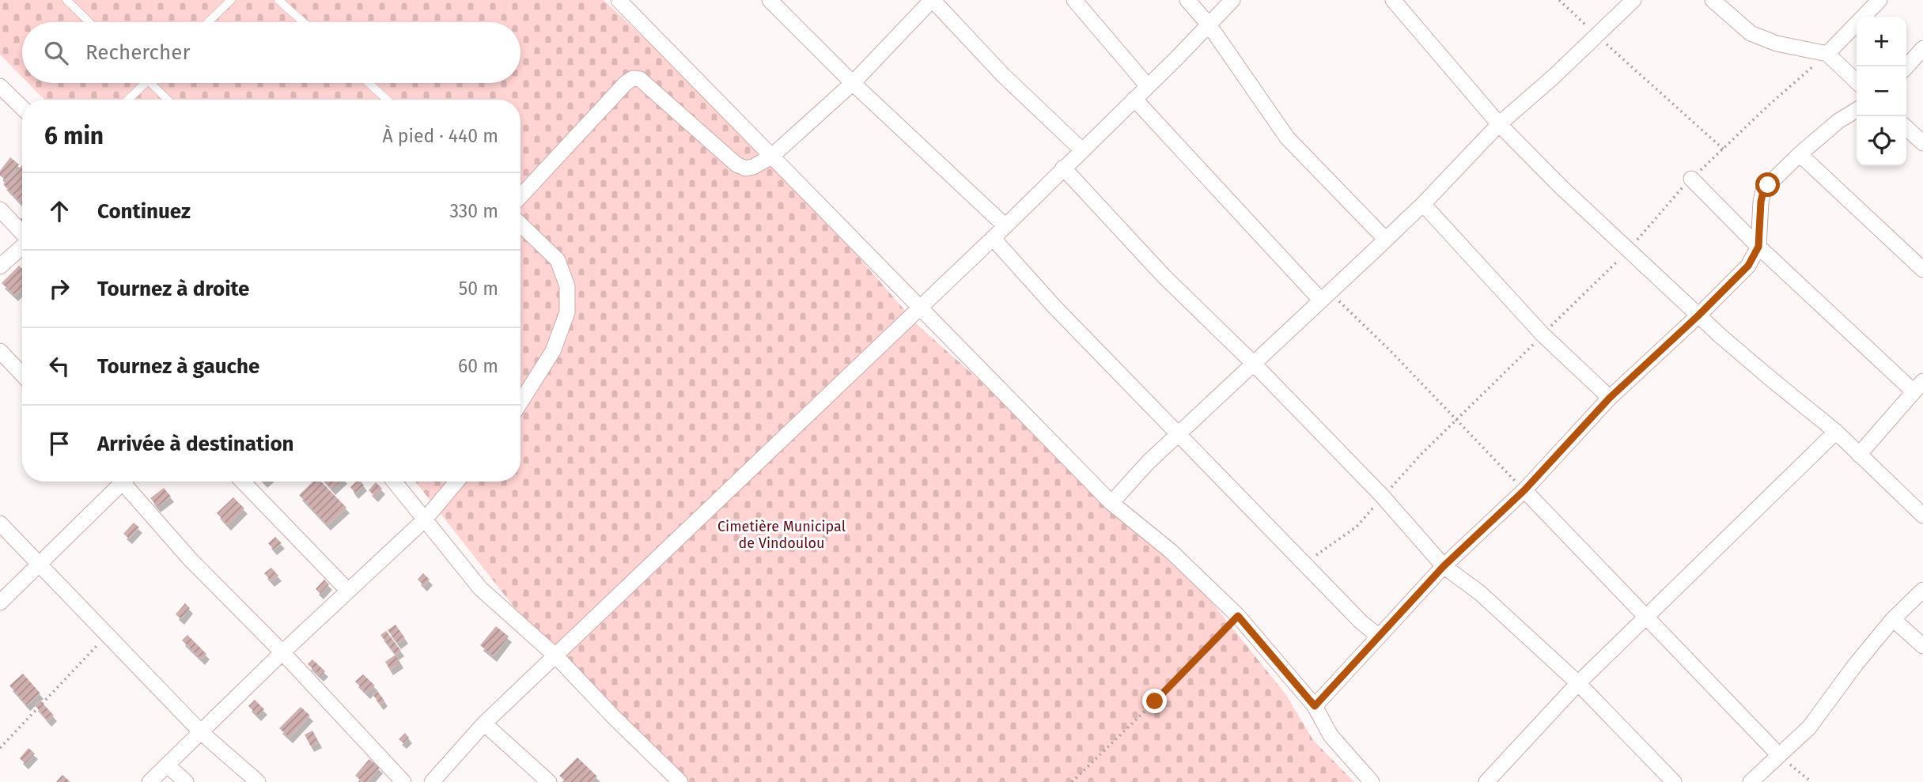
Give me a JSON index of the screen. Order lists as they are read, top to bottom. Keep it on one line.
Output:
{"parks":["Cimetière Municipal de Vindoulou"],"page":{"map_buttons":["+","−"],"search":"Rechercher","heading":["6 min","À pied · 440 m"],"list":[["Continuez","330 m"],["Tournez à droite","50 m"],["Tournez à gauche","60 m"],"Arrivée à destination"]}}
